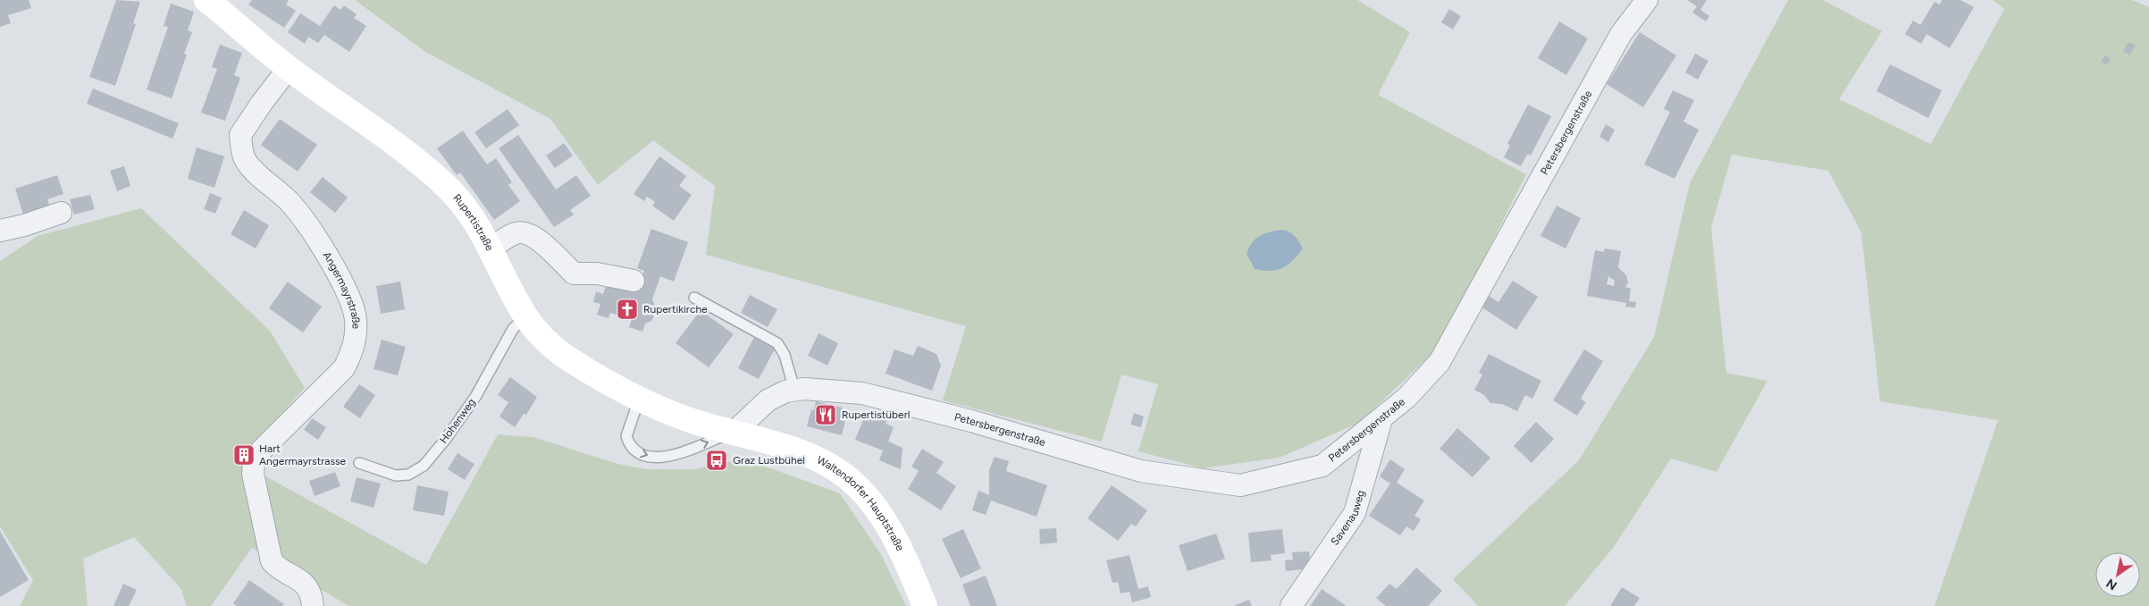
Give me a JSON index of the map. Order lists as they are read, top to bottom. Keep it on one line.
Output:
{"streets":{"main road":["Rupertistraße","Waltendorfer Hauptstraße"],"street":["Petersbergenstraße","Angermayrstraße","Savenauweg"],"lane":["Hohenweg"]},"crossings":[["Petersbergenstraße","Rupertistraße"],["Petersbergenstraße","Waltendorfer Hauptstraße"],["Petersbergenstraße","Savenauweg"],["Rupertistraße","Angermayrstraße"],["Rupertistraße","Hohenweg"],["Rupertistraße","Waltendorfer Hauptstraße"]],"places":{"church":["Rupertikirche"],"restaurant":["Rupertistüberl"],"building":["Hart Angermayrstrasse"],"bus stop":["Graz Lustbühel"]},"north":"bottom left"}
